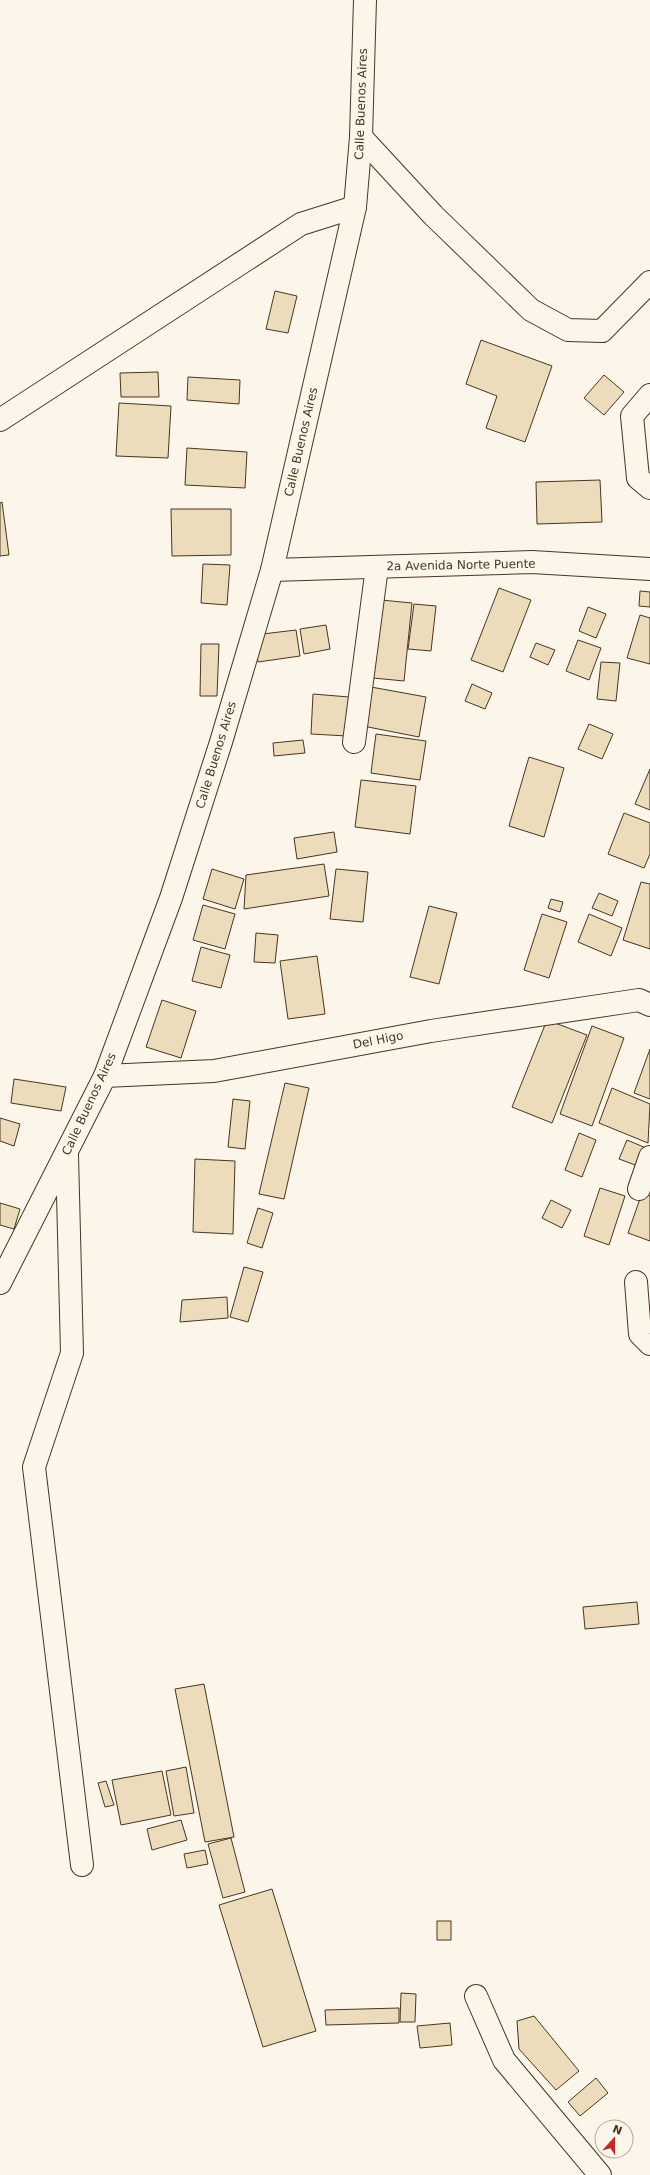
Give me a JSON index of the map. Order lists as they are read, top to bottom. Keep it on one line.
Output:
{"streets":{"street":["Calle Buenos Aires","2a Avenida Norte Puente","Del Higo"]},"crossings":[["Calle Buenos Aires","2a Avenida Norte Puente"],["Calle Buenos Aires","Del Higo"]],"north":"top"}
